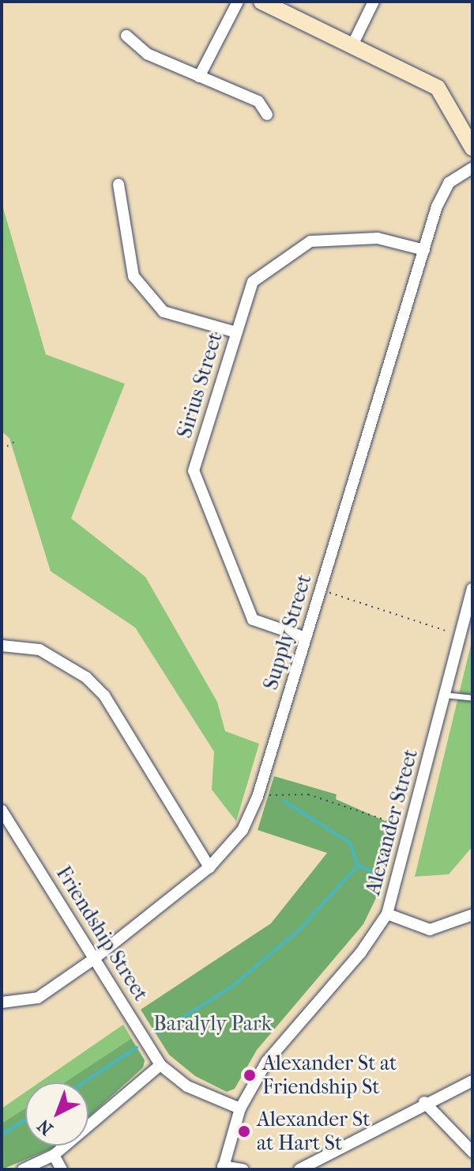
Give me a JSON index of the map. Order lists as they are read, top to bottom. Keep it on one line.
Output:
{"streets":{"street":["Sirius Street","Supply Street","Alexander Street","Friendship Street"]},"crossings":[["Sirius Street","Supply Street"],["Supply Street","Friendship Street"],["Alexander Street","Friendship Street"]],"parks":["Baralyly Park"],"places":["Alexander St at Friendship St","Alexander St at Hart St"],"north":"bottom left"}
